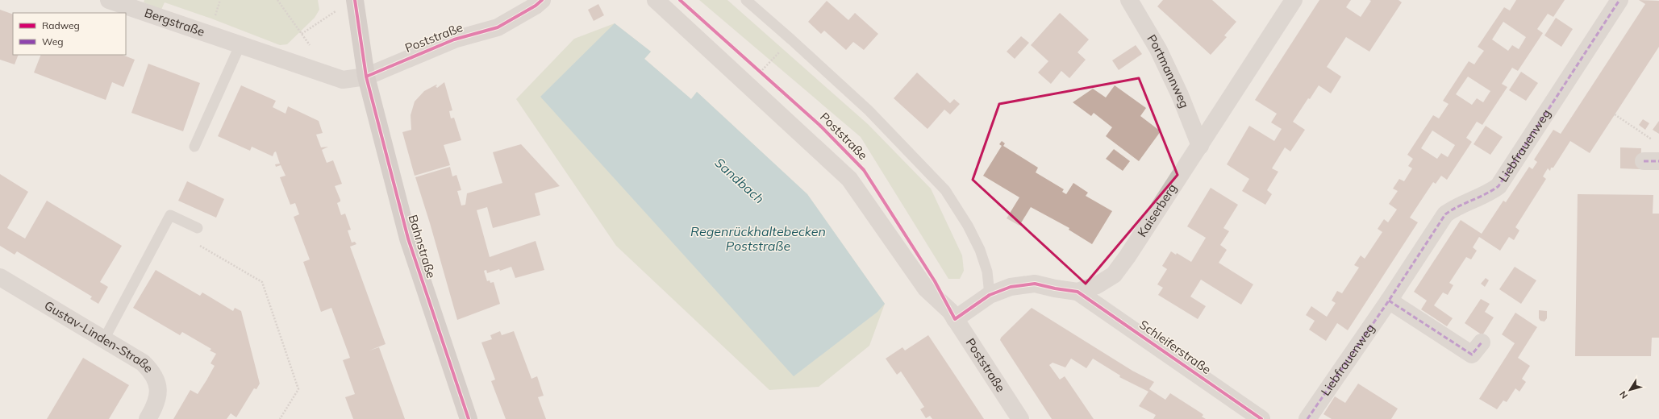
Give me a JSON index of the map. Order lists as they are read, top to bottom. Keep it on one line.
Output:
{"streets":{"main road":["Bahnstraße"],"street":["Bergstraße","Poststraße","Portmannweg","Liebfrauenweg","Kaiserberg","Gustav-Linden-Straße","Schleiferstraße"]},"crossings":[["Bergstraße","Poststraße"],["Bergstraße","Bahnstraße"],["Poststraße","Kaiserberg"],["Poststraße","Bahnstraße"],["Portmannweg","Kaiserberg"],["Kaiserberg","Schleiferstraße"]],"water":["Sandbach","Regenrückhaltebecken Poststraße"],"legend":["Radweg","Weg"],"north":"bottom left"}
